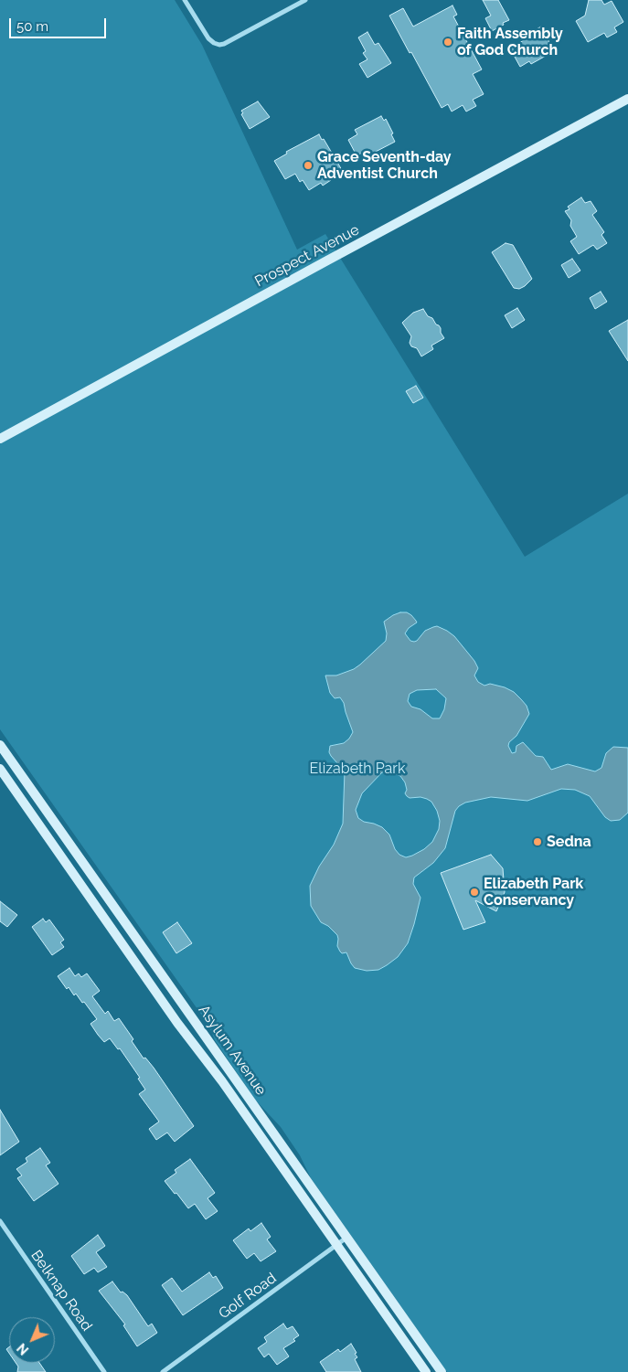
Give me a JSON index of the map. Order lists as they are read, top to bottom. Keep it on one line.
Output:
{"streets":{"main road":["Prospect Avenue","Asylum Avenue"],"street":["Belknap Road","Golf Road"]},"crossings":[["Asylum Avenue","Golf Road"]],"parks":["Elizabeth Park"],"places":["Faith Assembly of God Church","Grace Seventh-day Adventist Church","Sedna","Elizabeth Park Conservancy"],"scale_bar":"50 m","north":"bottom left"}
